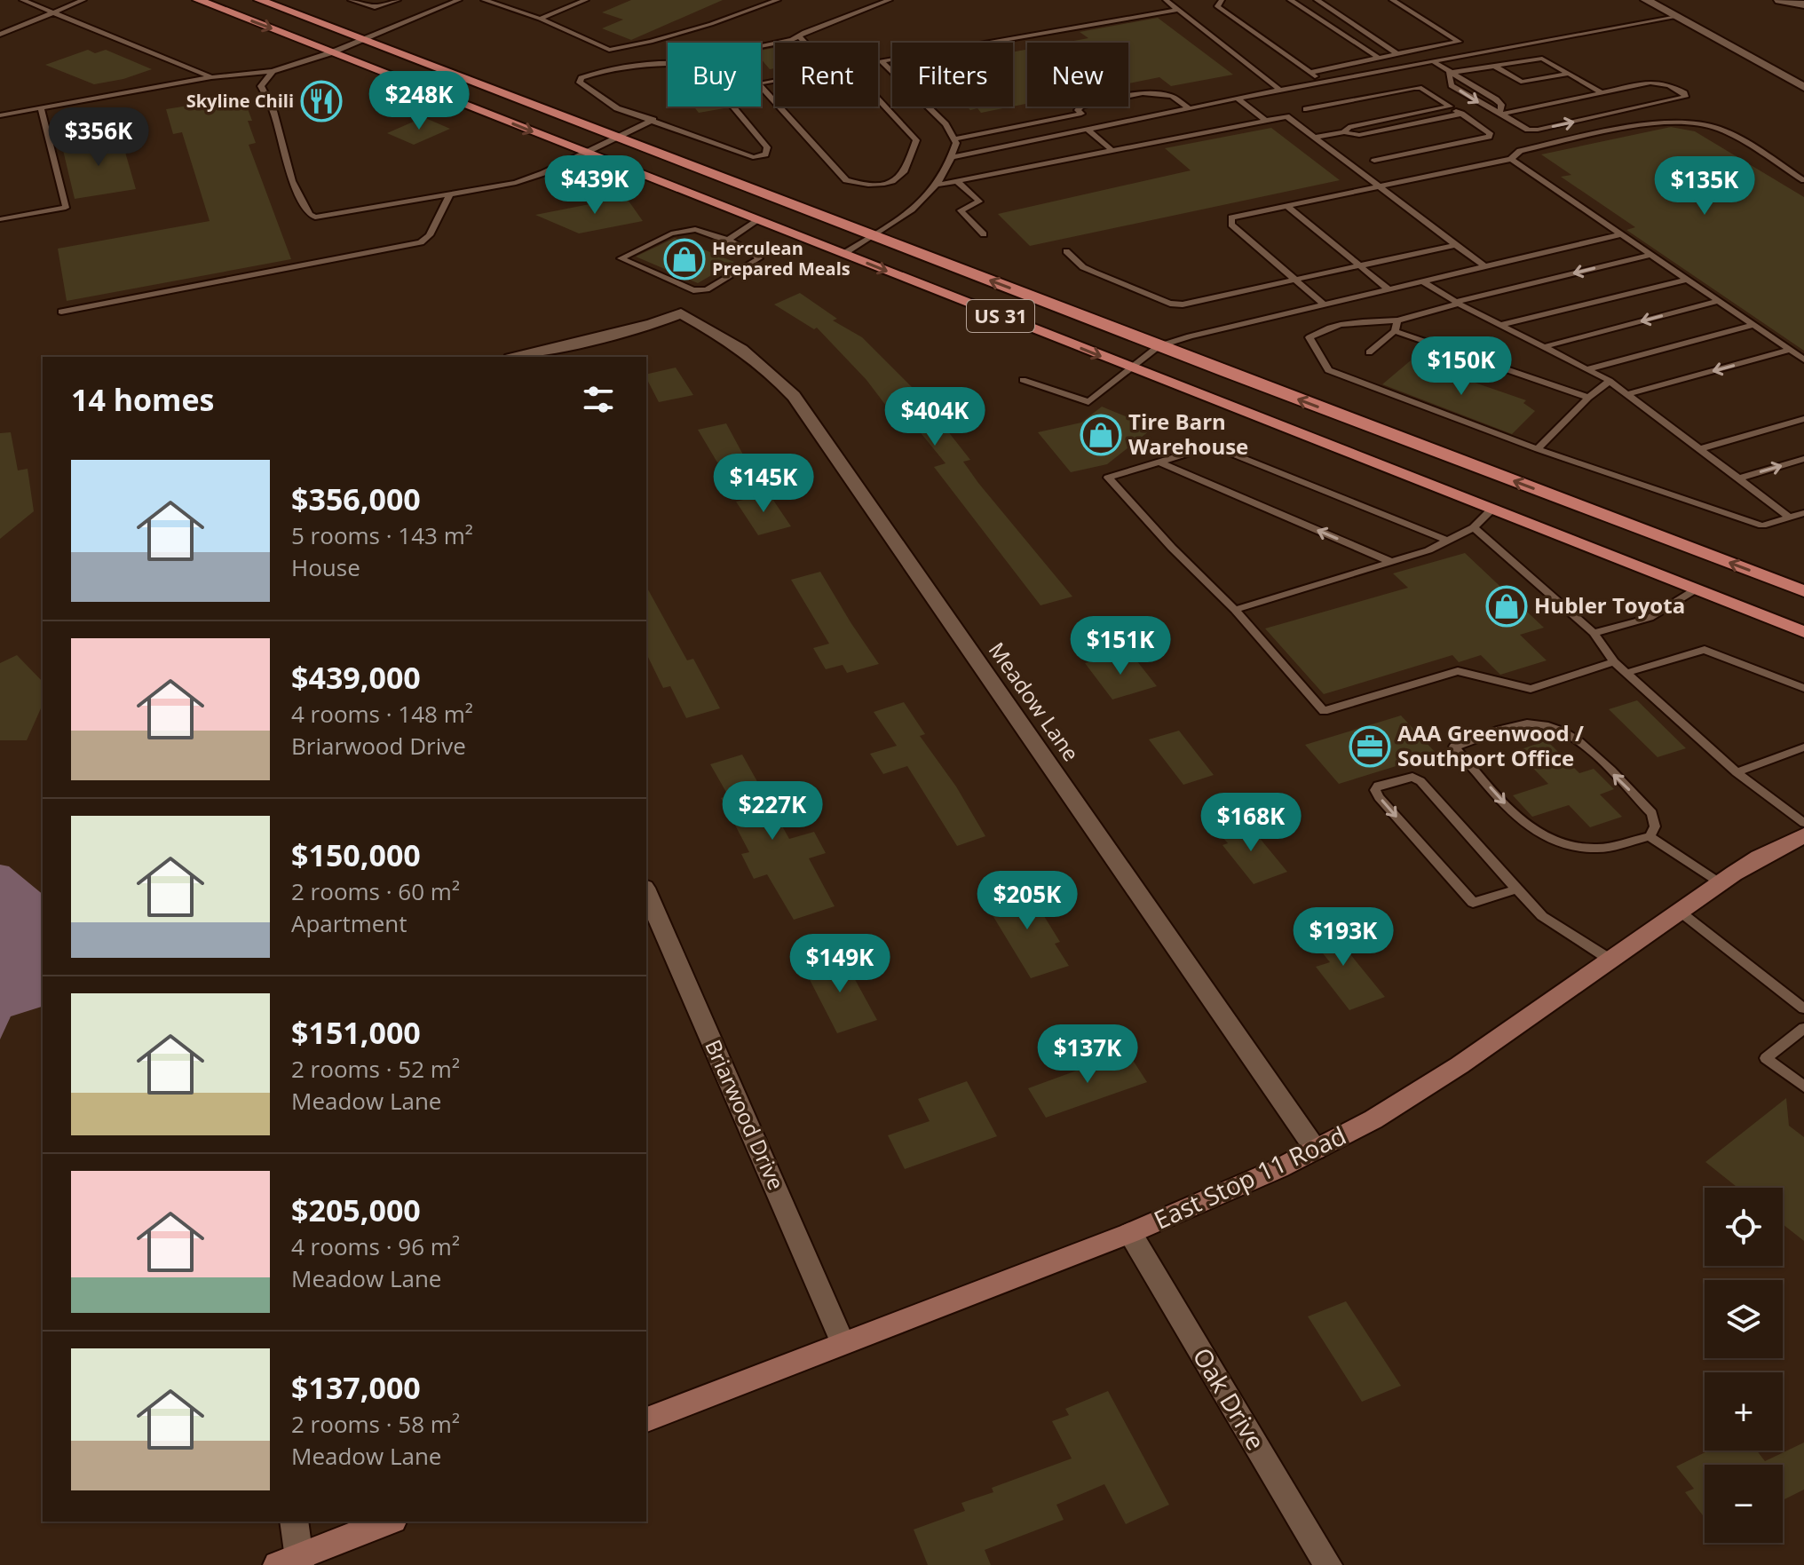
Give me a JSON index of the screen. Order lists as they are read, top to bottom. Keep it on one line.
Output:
{"streets":{"main road":["US 31","East Stop 11 Road"],"street":["Meadow Lane","Briarwood Drive","Oak Drive"]},"crossings":[["Meadow Lane","East Stop 11 Road"],["Briarwood Drive","East Stop 11 Road"],["East Stop 11 Road","Oak Drive"]],"places":{"restaurant":["Skyline Chili"],"shop":["Herculean Prepared Meals","Tire Barn Warehouse","Hubler Toyota"],"office":["AAA Greenwood / Southport Office"]},"page":{"chip":["Buy","Rent","Filters","New"],"price":["$248K","$356K","$439K","$135K","$150K","$404K","$145K","$151K","$227K","$168K","$205K","$193K","$149K","$137K"],"heading":"14 homes","list":[{"name":"$356,000","note":"5 rooms · 143 m² · House"},{"name":"$439,000","note":"4 rooms · 148 m² · Briarwood Drive"},{"name":"$150,000","note":"2 rooms · 60 m² · Apartment"},{"name":"$151,000","note":"2 rooms · 52 m² · Meadow Lane"},{"name":"$205,000","note":"4 rooms · 96 m² · Meadow Lane"},{"name":"$137,000","note":"2 rooms · 58 m² · Meadow Lane"}],"map_buttons":["+","−"]}}
